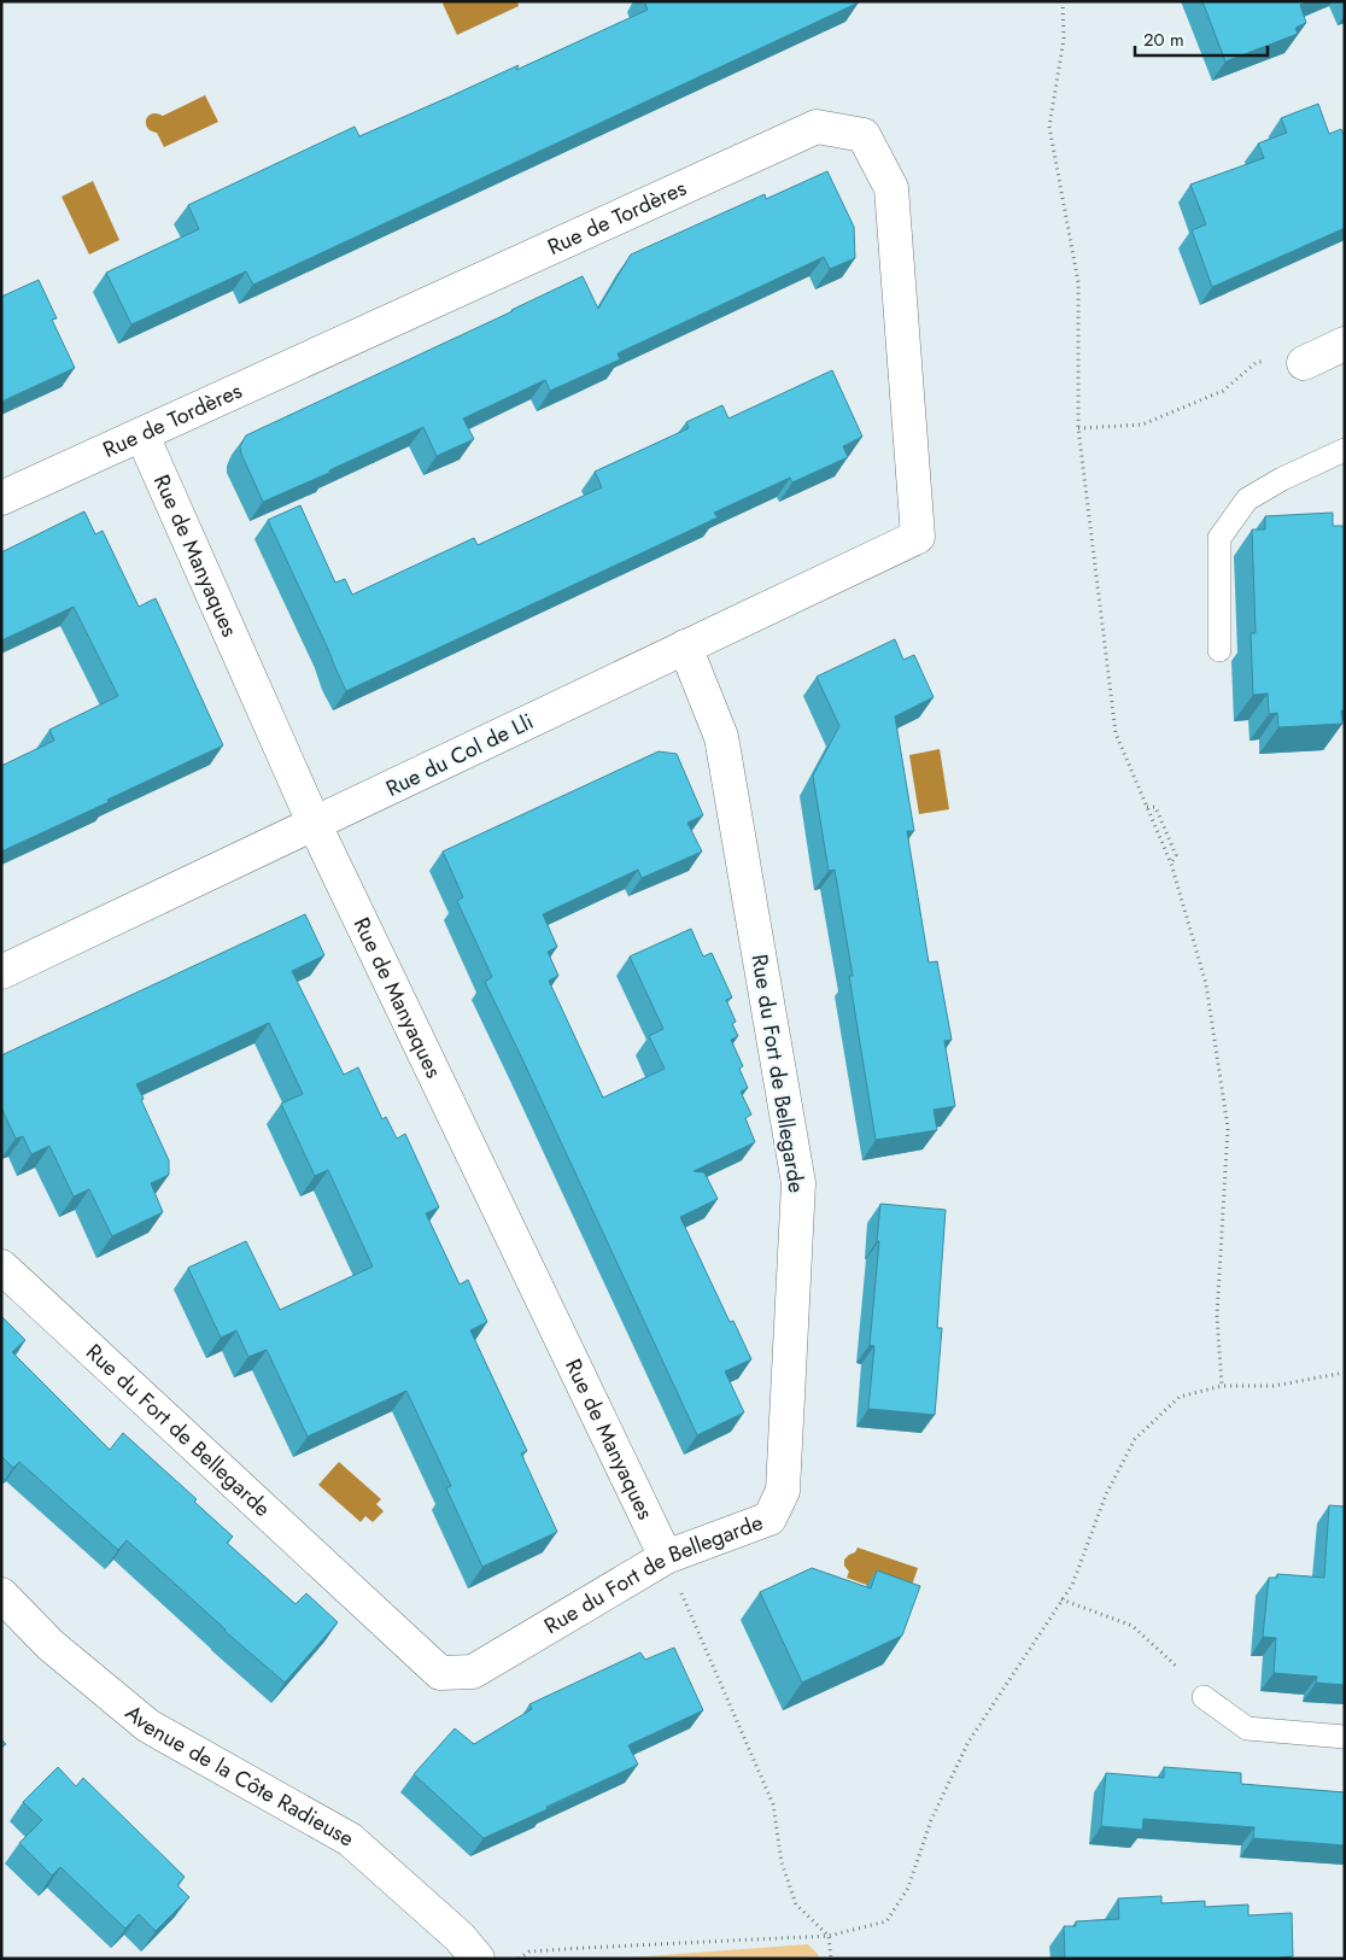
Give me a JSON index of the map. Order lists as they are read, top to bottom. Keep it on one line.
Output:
{"streets":{"street":["Rue de Tordères","Rue de Manyaques","Rue du Col de Lli","Rue du Fort de Bellegarde","Avenue de la Côte Radieuse"]},"crossings":[["Rue de Tordères","Rue de Manyaques"],["Rue de Tordères","Rue du Col de Lli"],["Rue de Manyaques","Rue du Col de Lli"],["Rue de Manyaques","Rue du Fort de Bellegarde"],["Rue du Col de Lli","Rue du Fort de Bellegarde"]],"scale_bar":"20 m"}
